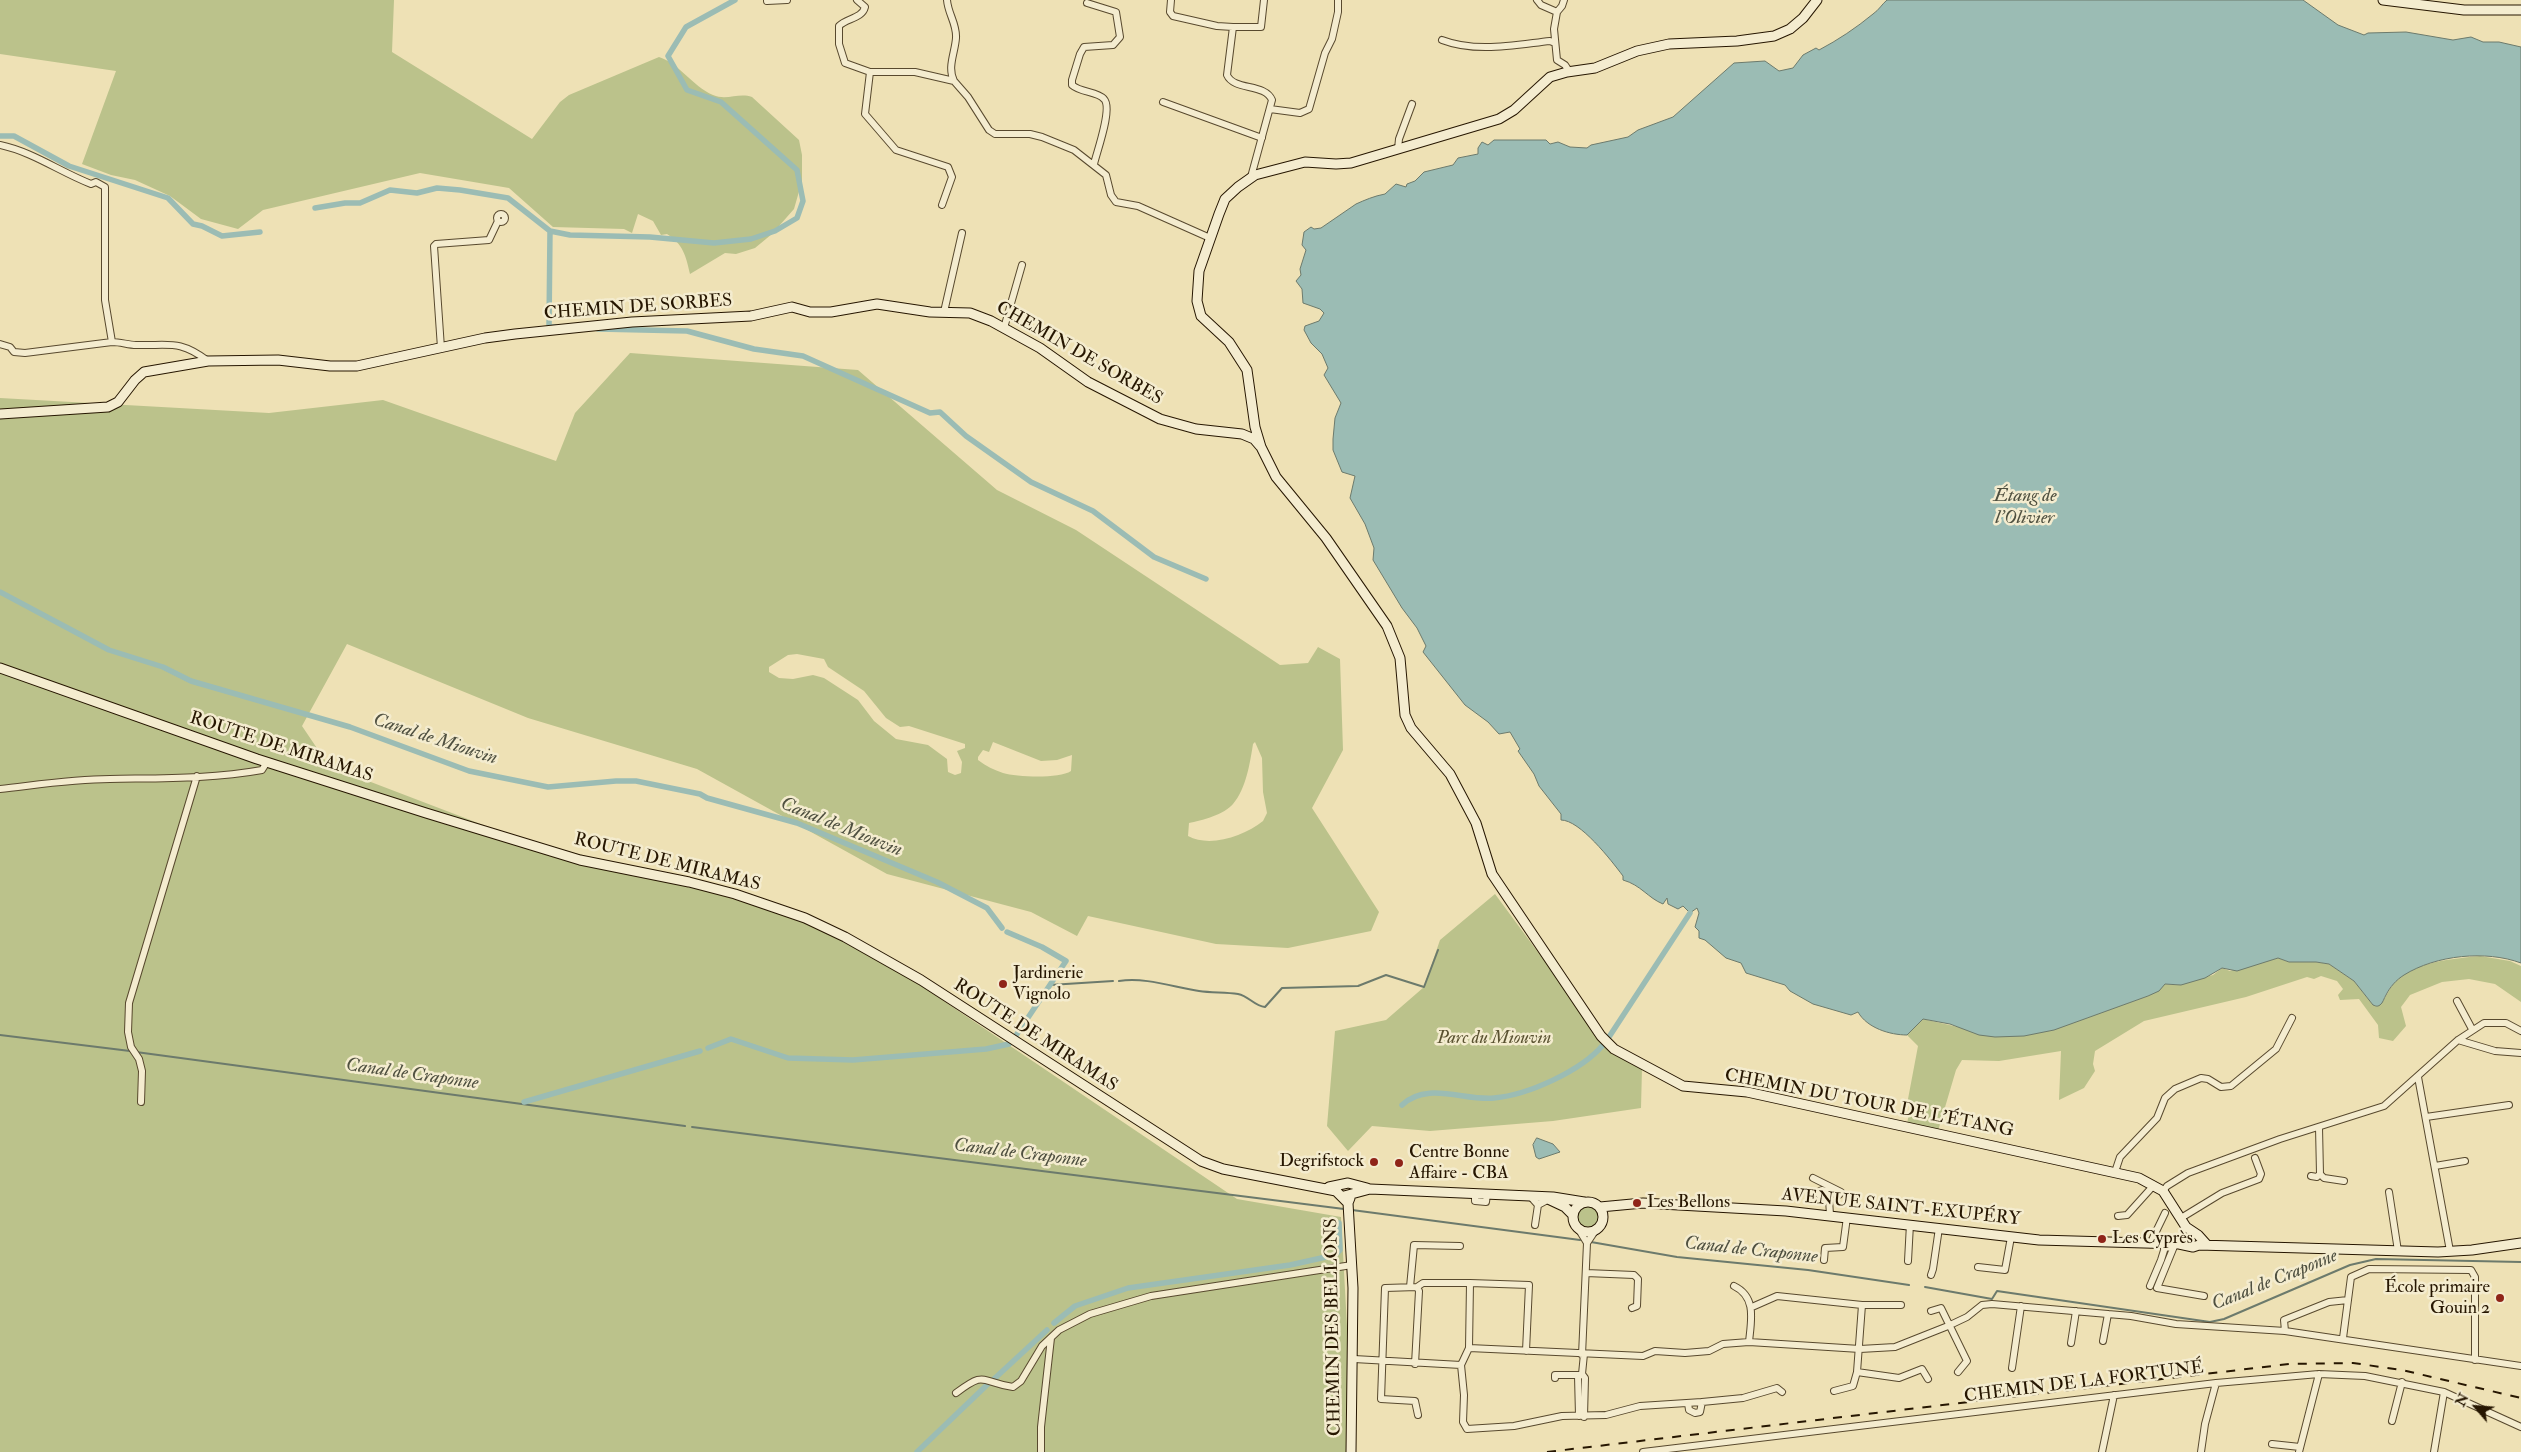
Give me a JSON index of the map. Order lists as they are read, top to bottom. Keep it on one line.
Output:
{"streets":{"street":["CHEMIN DE SORBES","ROUTE DE MIRAMAS","CHEMIN DU TOUR DE L'ÉTANG","AVENUE SAINT-EXUPÉRY","CHEMIN DES BELLONS","CHEMIN DE LA FORTUNÉ"]},"crossings":[["CHEMIN DE SORBES","CHEMIN DU TOUR DE L'ÉTANG"],["ROUTE DE MIRAMAS","CHEMIN DES BELLONS"],["CHEMIN DU TOUR DE L'ÉTANG","AVENUE SAINT-EXUPÉRY"]],"water":["Étang de l'Olivier","Canal de Miouvin","Canal de Craponne"],"parks":["Parc du Miouvin"],"places":["Jardinerie Vignolo","Degrifstock","Centre Bonne Affaire - CBA","Les Bellons","Les Cyprès","École primaire Gouin 2"],"north":"top left"}
